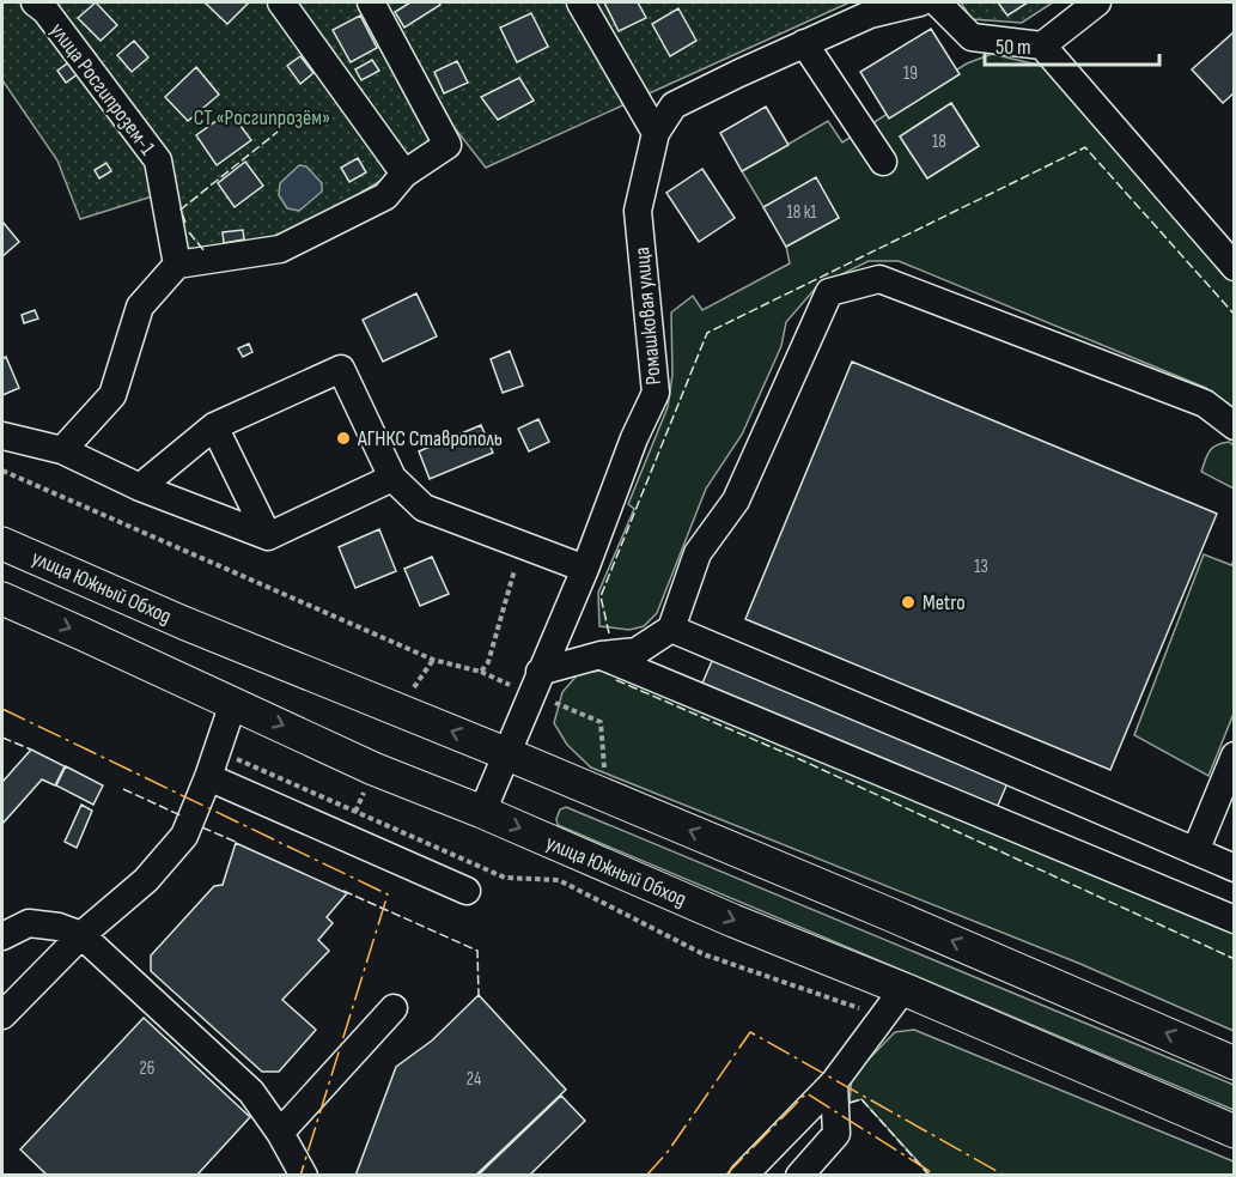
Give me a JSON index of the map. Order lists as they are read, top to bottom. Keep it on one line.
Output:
{"streets":{"main road":["улица Южный Обход"],"street":["улица Росгипрозем-1","Ромашковая улица"]},"crossings":[["Ромашковая улица","улица Южный Обход"]],"parks":["СТ «Росгипрозём»"],"places":["АГНКС Ставрополь","Metro"],"house_numbers":["19","18","18 к1","13","26","24"],"scale_bar":"50 m"}
